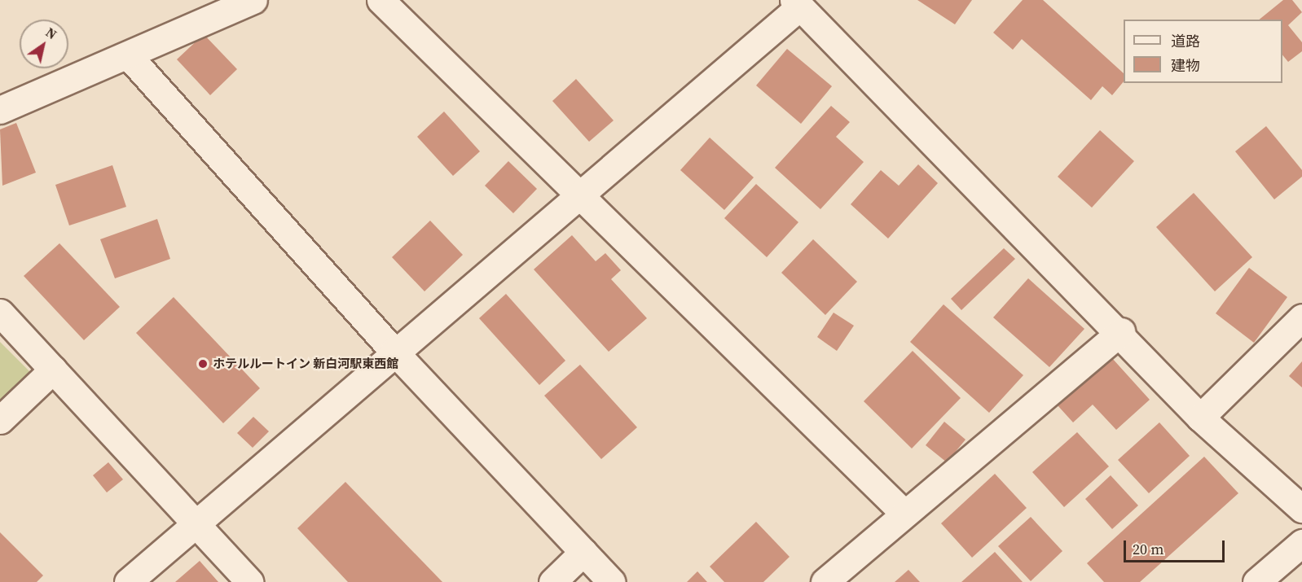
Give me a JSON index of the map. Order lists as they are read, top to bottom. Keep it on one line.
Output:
{"places":["ホテルルートイン 新白河駅東西館"],"legend":["道路","建物"],"scale_bar":"20 m","north":"top right"}
